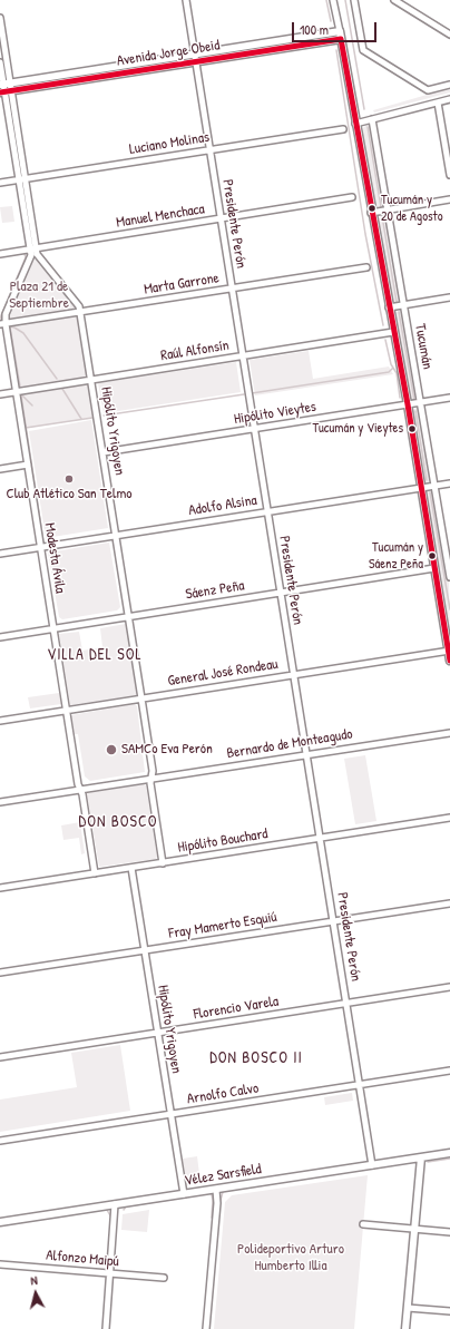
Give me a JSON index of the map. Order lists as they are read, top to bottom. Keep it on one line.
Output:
{"streets":{"main road":["Avenida Jorge Obeid","Tucumán","Vélez Sarsfield"],"street":["Luciano Molinas","Manuel Menchaca","Presidente Perón","Marta Garrone","Raúl Alfonsín","Hipólito Vieytes","Hipólito Yrigoyen","Adolfo Alsina","Modesta Ávila","Sáenz Peña","General José Rondeau","Bernardo de Monteagudo","Hipólito Bouchard","Fray Mamerto Esquiú","Florencio Varela","Arnolfo Calvo","Alfonzo Maipú"]},"crossings":[["Avenida Jorge Obeid","Presidente Perón"],["Avenida Jorge Obeid","Tucumán"],["Avenida Jorge Obeid","Hipólito Yrigoyen"],["Luciano Molinas","Presidente Perón"],["Luciano Molinas","Hipólito Yrigoyen"],["Manuel Menchaca","Presidente Perón"],["Manuel Menchaca","Hipólito Yrigoyen"],["Manuel Menchaca","Modesta Ávila"],["Presidente Perón","Marta Garrone"],["Presidente Perón","Raúl Alfonsín"],["Presidente Perón","Hipólito Vieytes"],["Presidente Perón","Adolfo Alsina"],["Presidente Perón","Sáenz Peña"],["Presidente Perón","General José Rondeau"],["Presidente Perón","Bernardo de Monteagudo"],["Presidente Perón","Hipólito Bouchard"],["Presidente Perón","Fray Mamerto Esquiú"],["Presidente Perón","Florencio Varela"],["Presidente Perón","Arnolfo Calvo"],["Presidente Perón","Vélez Sarsfield"],["Marta Garrone","Hipólito Yrigoyen"],["Marta Garrone","Modesta Ávila"],["Tucumán","Raúl Alfonsín"],["Tucumán","Hipólito Vieytes"],["Tucumán","Adolfo Alsina"],["Tucumán","Sáenz Peña"],["Tucumán","General José Rondeau"],["Raúl Alfonsín","Hipólito Yrigoyen"],["Raúl Alfonsín","Modesta Ávila"],["Hipólito Vieytes","Hipólito Yrigoyen"],["Hipólito Yrigoyen","Adolfo Alsina"],["Hipólito Yrigoyen","Modesta Ávila"],["Hipólito Yrigoyen","Sáenz Peña"],["Hipólito Yrigoyen","General José Rondeau"],["Hipólito Yrigoyen","Bernardo de Monteagudo"],["Hipólito Yrigoyen","Hipólito Bouchard"],["Hipólito Yrigoyen","Fray Mamerto Esquiú"],["Hipólito Yrigoyen","Florencio Varela"],["Hipólito Yrigoyen","Arnolfo Calvo"],["Hipólito Yrigoyen","Vélez Sarsfield"],["Adolfo Alsina","Modesta Ávila"],["Modesta Ávila","Sáenz Peña"],["Modesta Ávila","General José Rondeau"],["Modesta Ávila","Bernardo de Monteagudo"],["Modesta Ávila","Hipólito Bouchard"]],"districts":["VILLA DEL SOL","DON BOSCO","DON BOSCO II"],"parks":["Plaza 21 de Septiembre","Polideportivo Arturo Humberto Illia"],"places":["Tucumán y 20 de Agosto","Tucumán y Vieytes","Club Atlético San Telmo","Tucumán y Sáenz Peña","SAMCo Eva Perón"],"scale_bar":"100 m","north":"top"}
